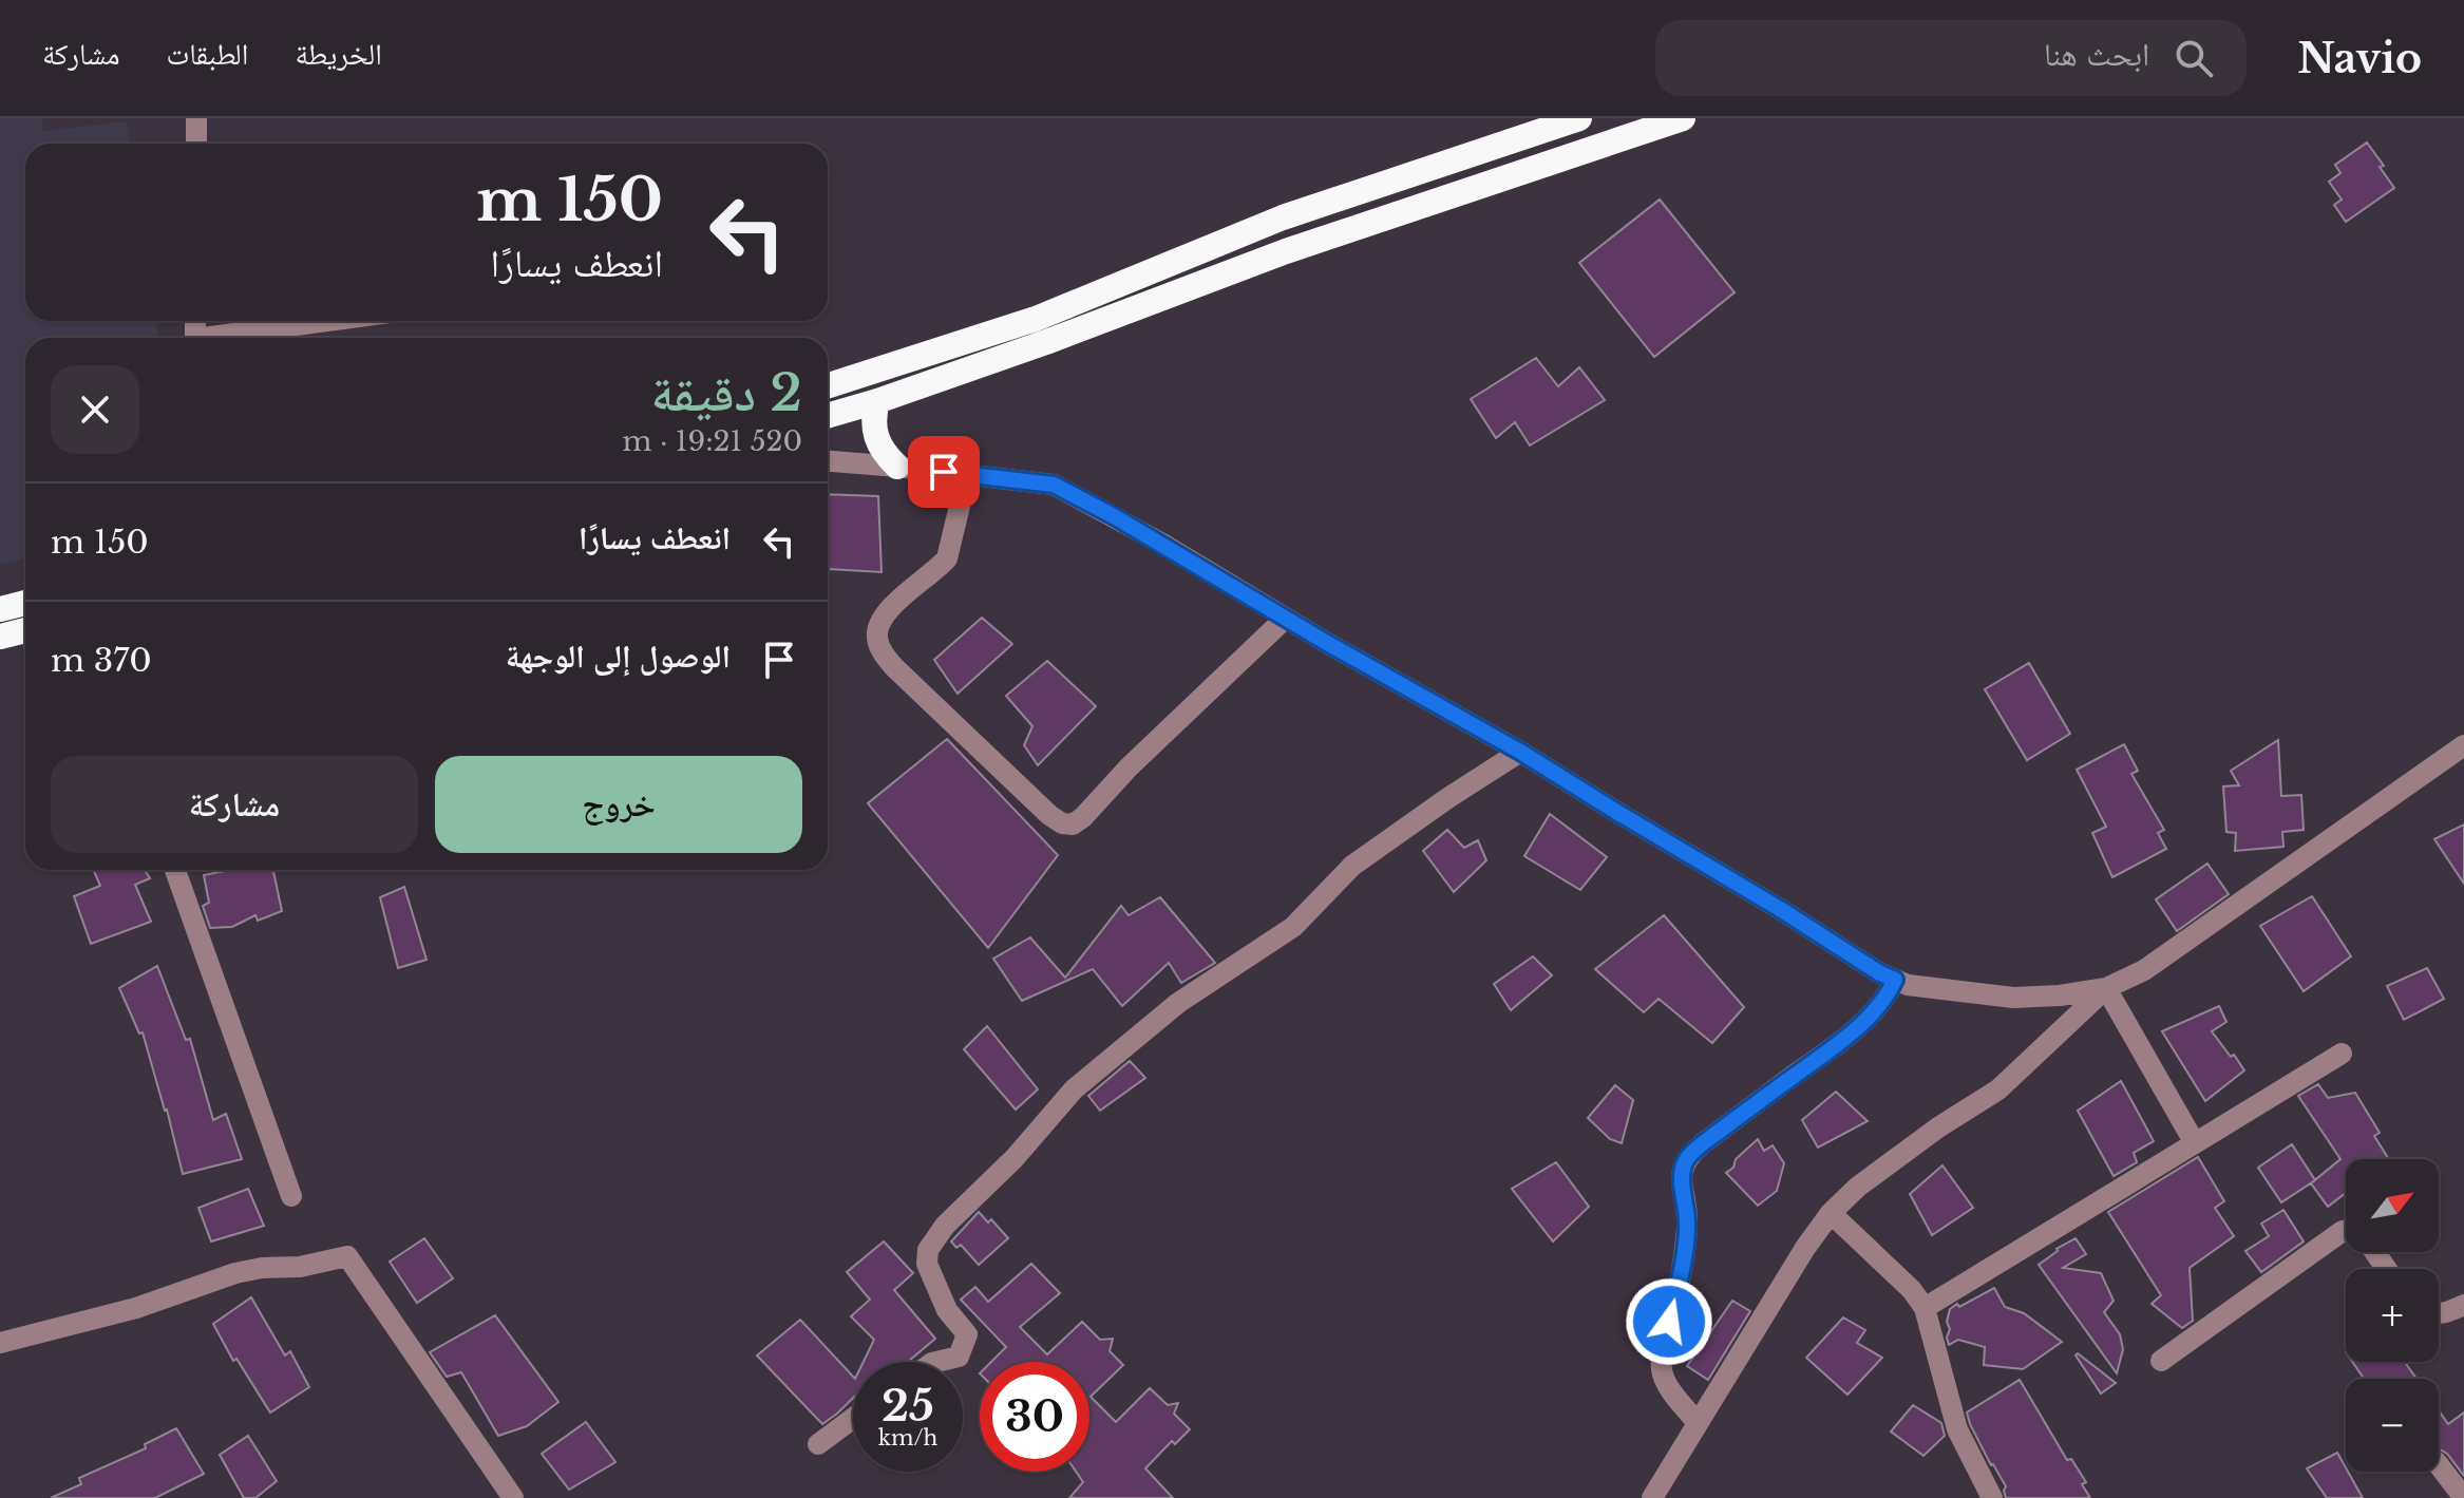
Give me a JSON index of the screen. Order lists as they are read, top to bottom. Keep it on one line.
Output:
{"north":"top right","page":{"header":"Navio","search":"ابحث هنا","nav":["الخريطة","الطبقات","مشاركة"],"turn":["150 m","انعطف يسارًا"],"heading":["2 دقيقة","520 m · 19:21"],"list":[{"name":"انعطف يسارًا","value":"150 m"},{"name":"الوصول إلى الوجهة","value":"370 m"}],"buttons":["خروج","مشاركة"],"map_buttons":["+","−"],"speed":"25 km/h","limit":"30"}}
